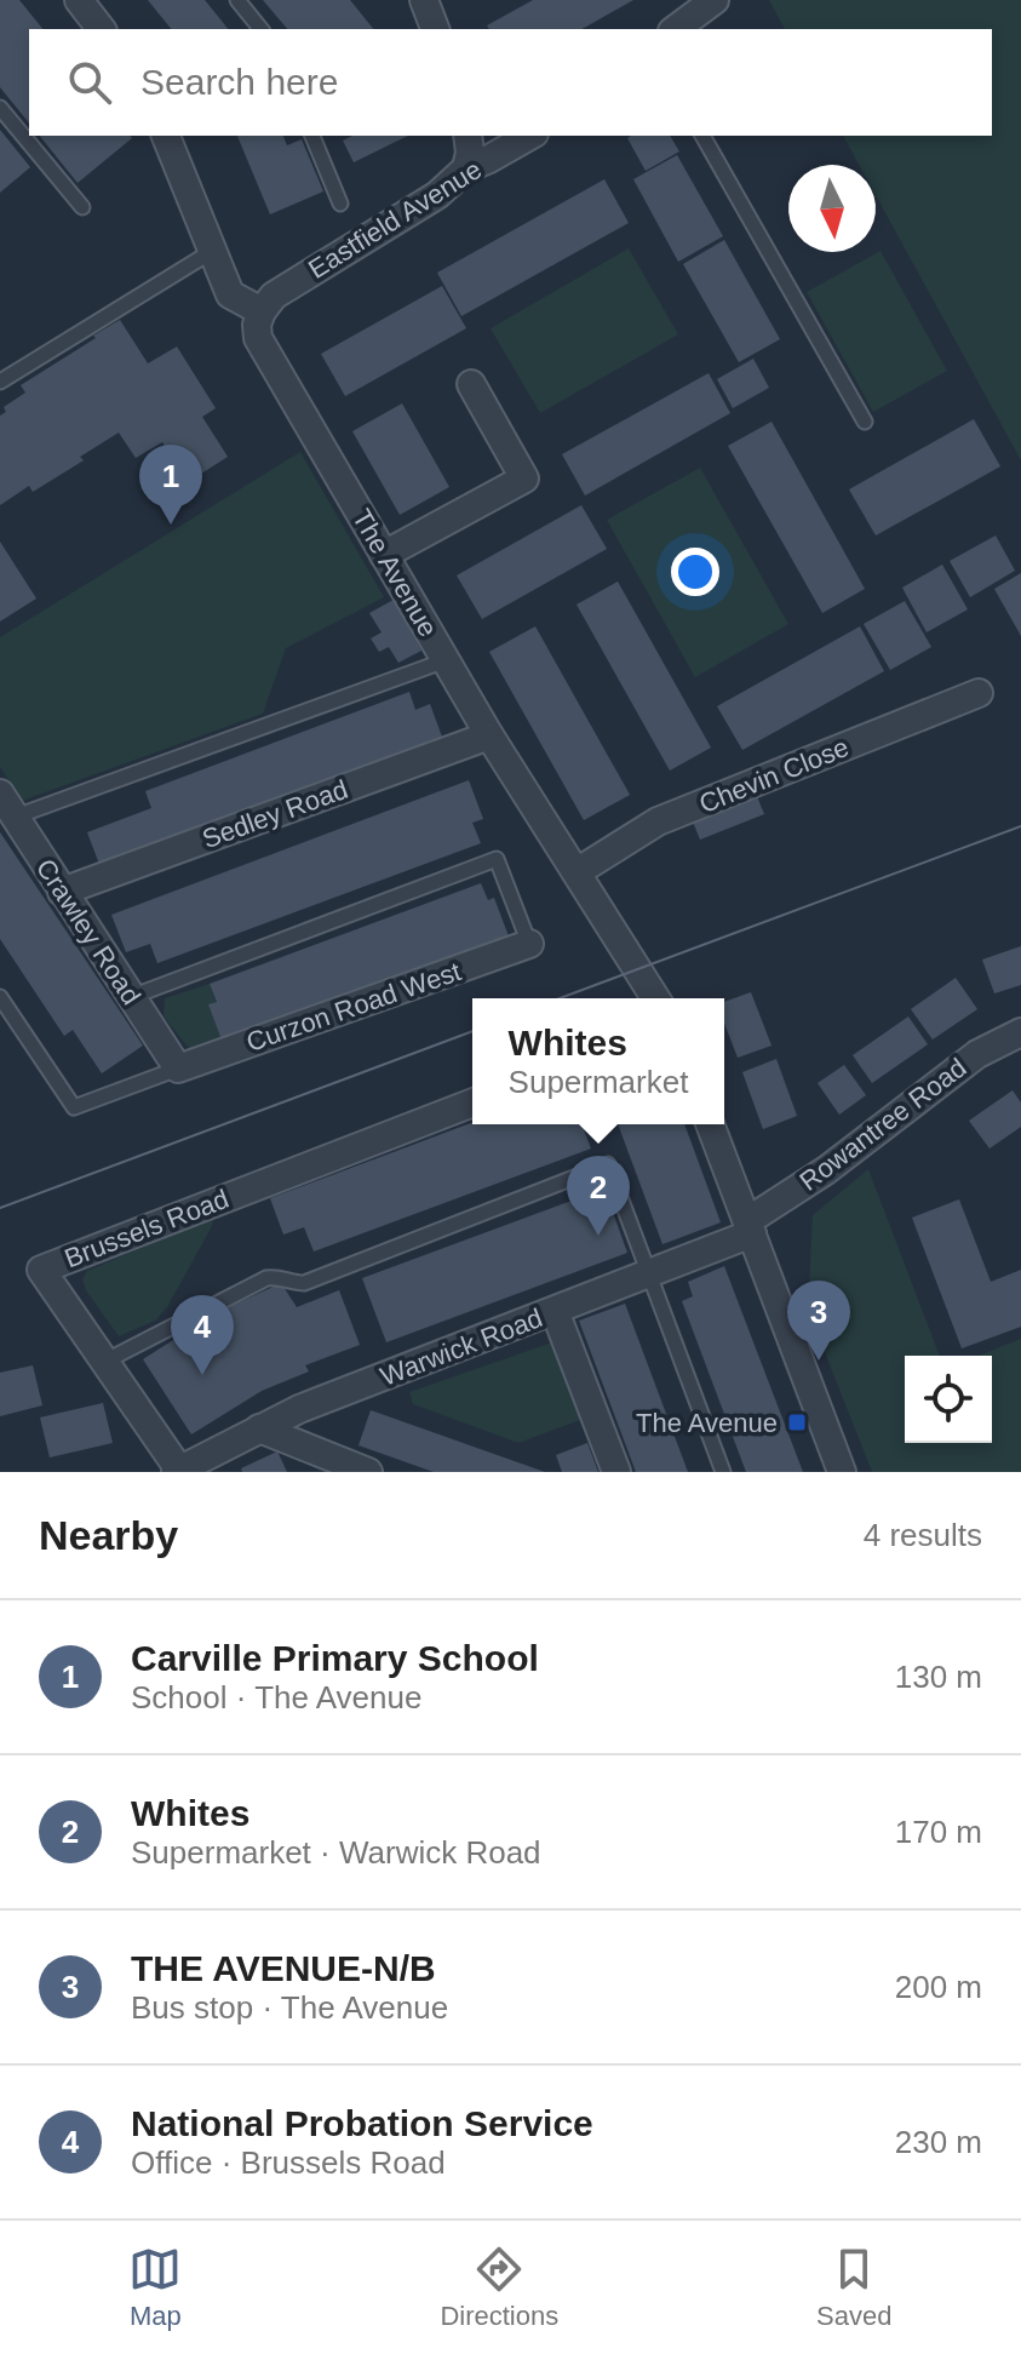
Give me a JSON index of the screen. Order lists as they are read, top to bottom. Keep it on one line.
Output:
{"streets":{"street":["Eastfield Avenue","The Avenue","Chevin Close","Sedley Road","Crawley Road","Curzon Road West","Rowantree Road","Brussels Road","Warwick Road"]},"crossings":[["Eastfield Avenue","The Avenue"],["The Avenue","Chevin Close"],["The Avenue","Sedley Road"],["Sedley Road","Crawley Road"],["Crawley Road","Curzon Road West"],["Rowantree Road","Warwick Road"],["Brussels Road","Warwick Road"]],"places":{"transit":["The Avenue"]},"north":"bottom","page":{"search":"Search here","pins":["1","2","3","4"],"popup":["Whites","Supermarket"],"heading":["Nearby","4 results"],"list":[{"mark":"1","name":"Carville Primary School","note":"School · The Avenue","value":"130 m"},{"mark":"2","name":"Whites","note":"Supermarket · Warwick Road","value":"170 m"},{"mark":"3","name":"THE AVENUE-N/B","note":"Bus stop · The Avenue","value":"200 m"},{"mark":"4","name":"National Probation Service","note":"Office · Brussels Road","value":"230 m"}],"nav":["Map","Directions","Saved"]}}
